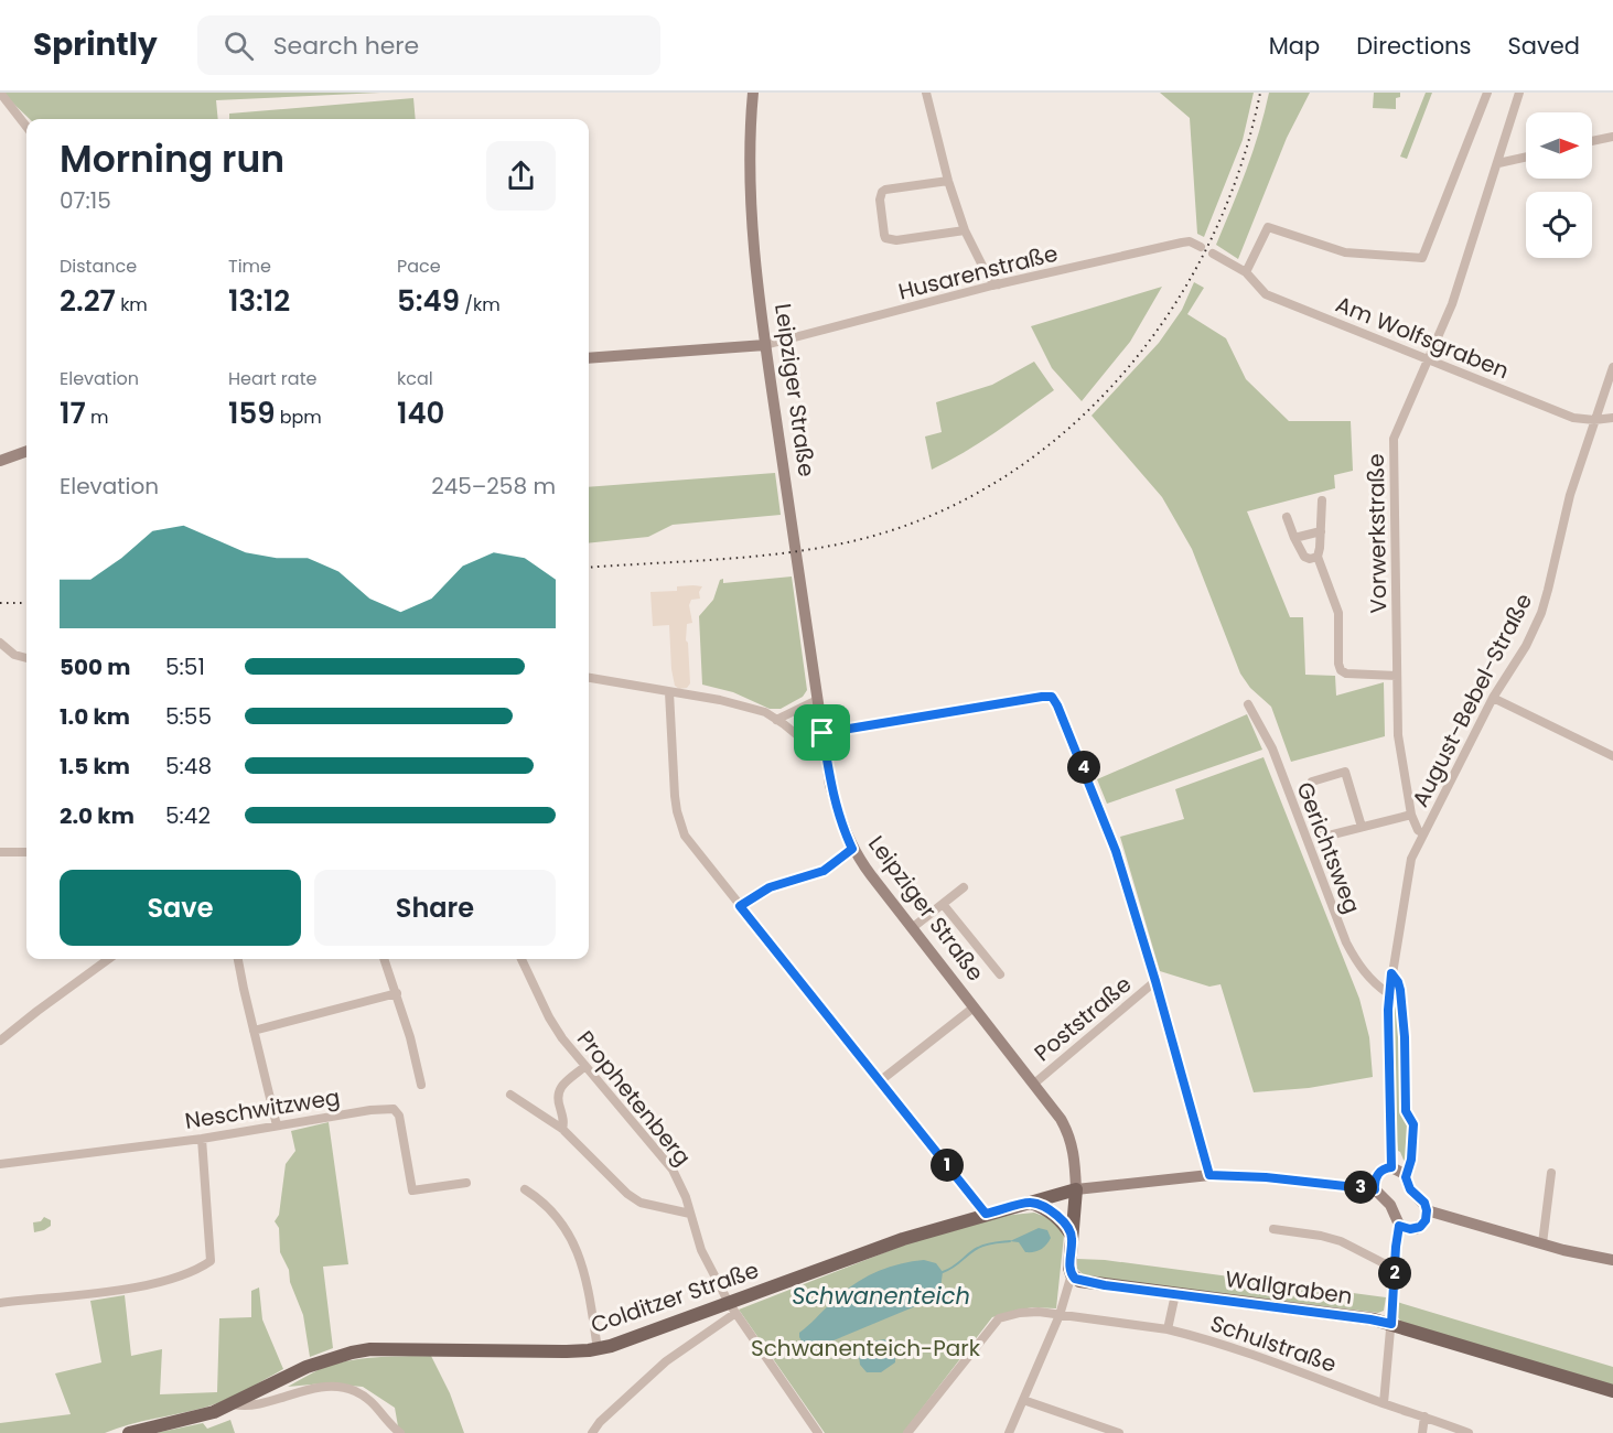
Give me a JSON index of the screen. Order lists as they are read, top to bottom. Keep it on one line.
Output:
{"streets":{"main road":["Leipziger Straße","Wallgraben","Colditzer Straße"],"street":["Husarenstraße","Am Wolfsgraben","Vorwerkstraße","August-Bebel-Straße","Gerichtsweg","Poststraße","Prophetenberg","Neschwitzweg","Schulstraße"]},"crossings":[["Husarenstraße","Leipziger Straße"],["Am Wolfsgraben","Vorwerkstraße"],["Am Wolfsgraben","August-Bebel-Straße"],["Leipziger Straße","Poststraße"],["Leipziger Straße","Wallgraben"],["Leipziger Straße","Colditzer Straße"],["Leipziger Straße","Schulstraße"],["Vorwerkstraße","August-Bebel-Straße"],["August-Bebel-Straße","Gerichtsweg"],["Prophetenberg","Colditzer Straße"]],"water":["Schwanenteich"],"parks":["Schwanenteich-Park"],"north":"right","page":{"header":"Sprintly","search":"Search here","nav":["Map","Directions","Saved"],"heading":["Morning run","07:15"],"stats":[["Distance","2.27 km"],["Time","13:12"],["Pace","5:49 /km"],["Elevation","17 m"],["Heart rate","159 bpm"],["kcal","140"]],"chart":["Elevation","245–258 m"],"list":[{"name":"500 m","note":"5:51"},{"name":"1.0 km","note":"5:55"},{"name":"1.5 km","note":"5:48"},{"name":"2.0 km","note":"5:42"}],"pins":["4","1","3","2"],"buttons":["Save","Share"]}}
